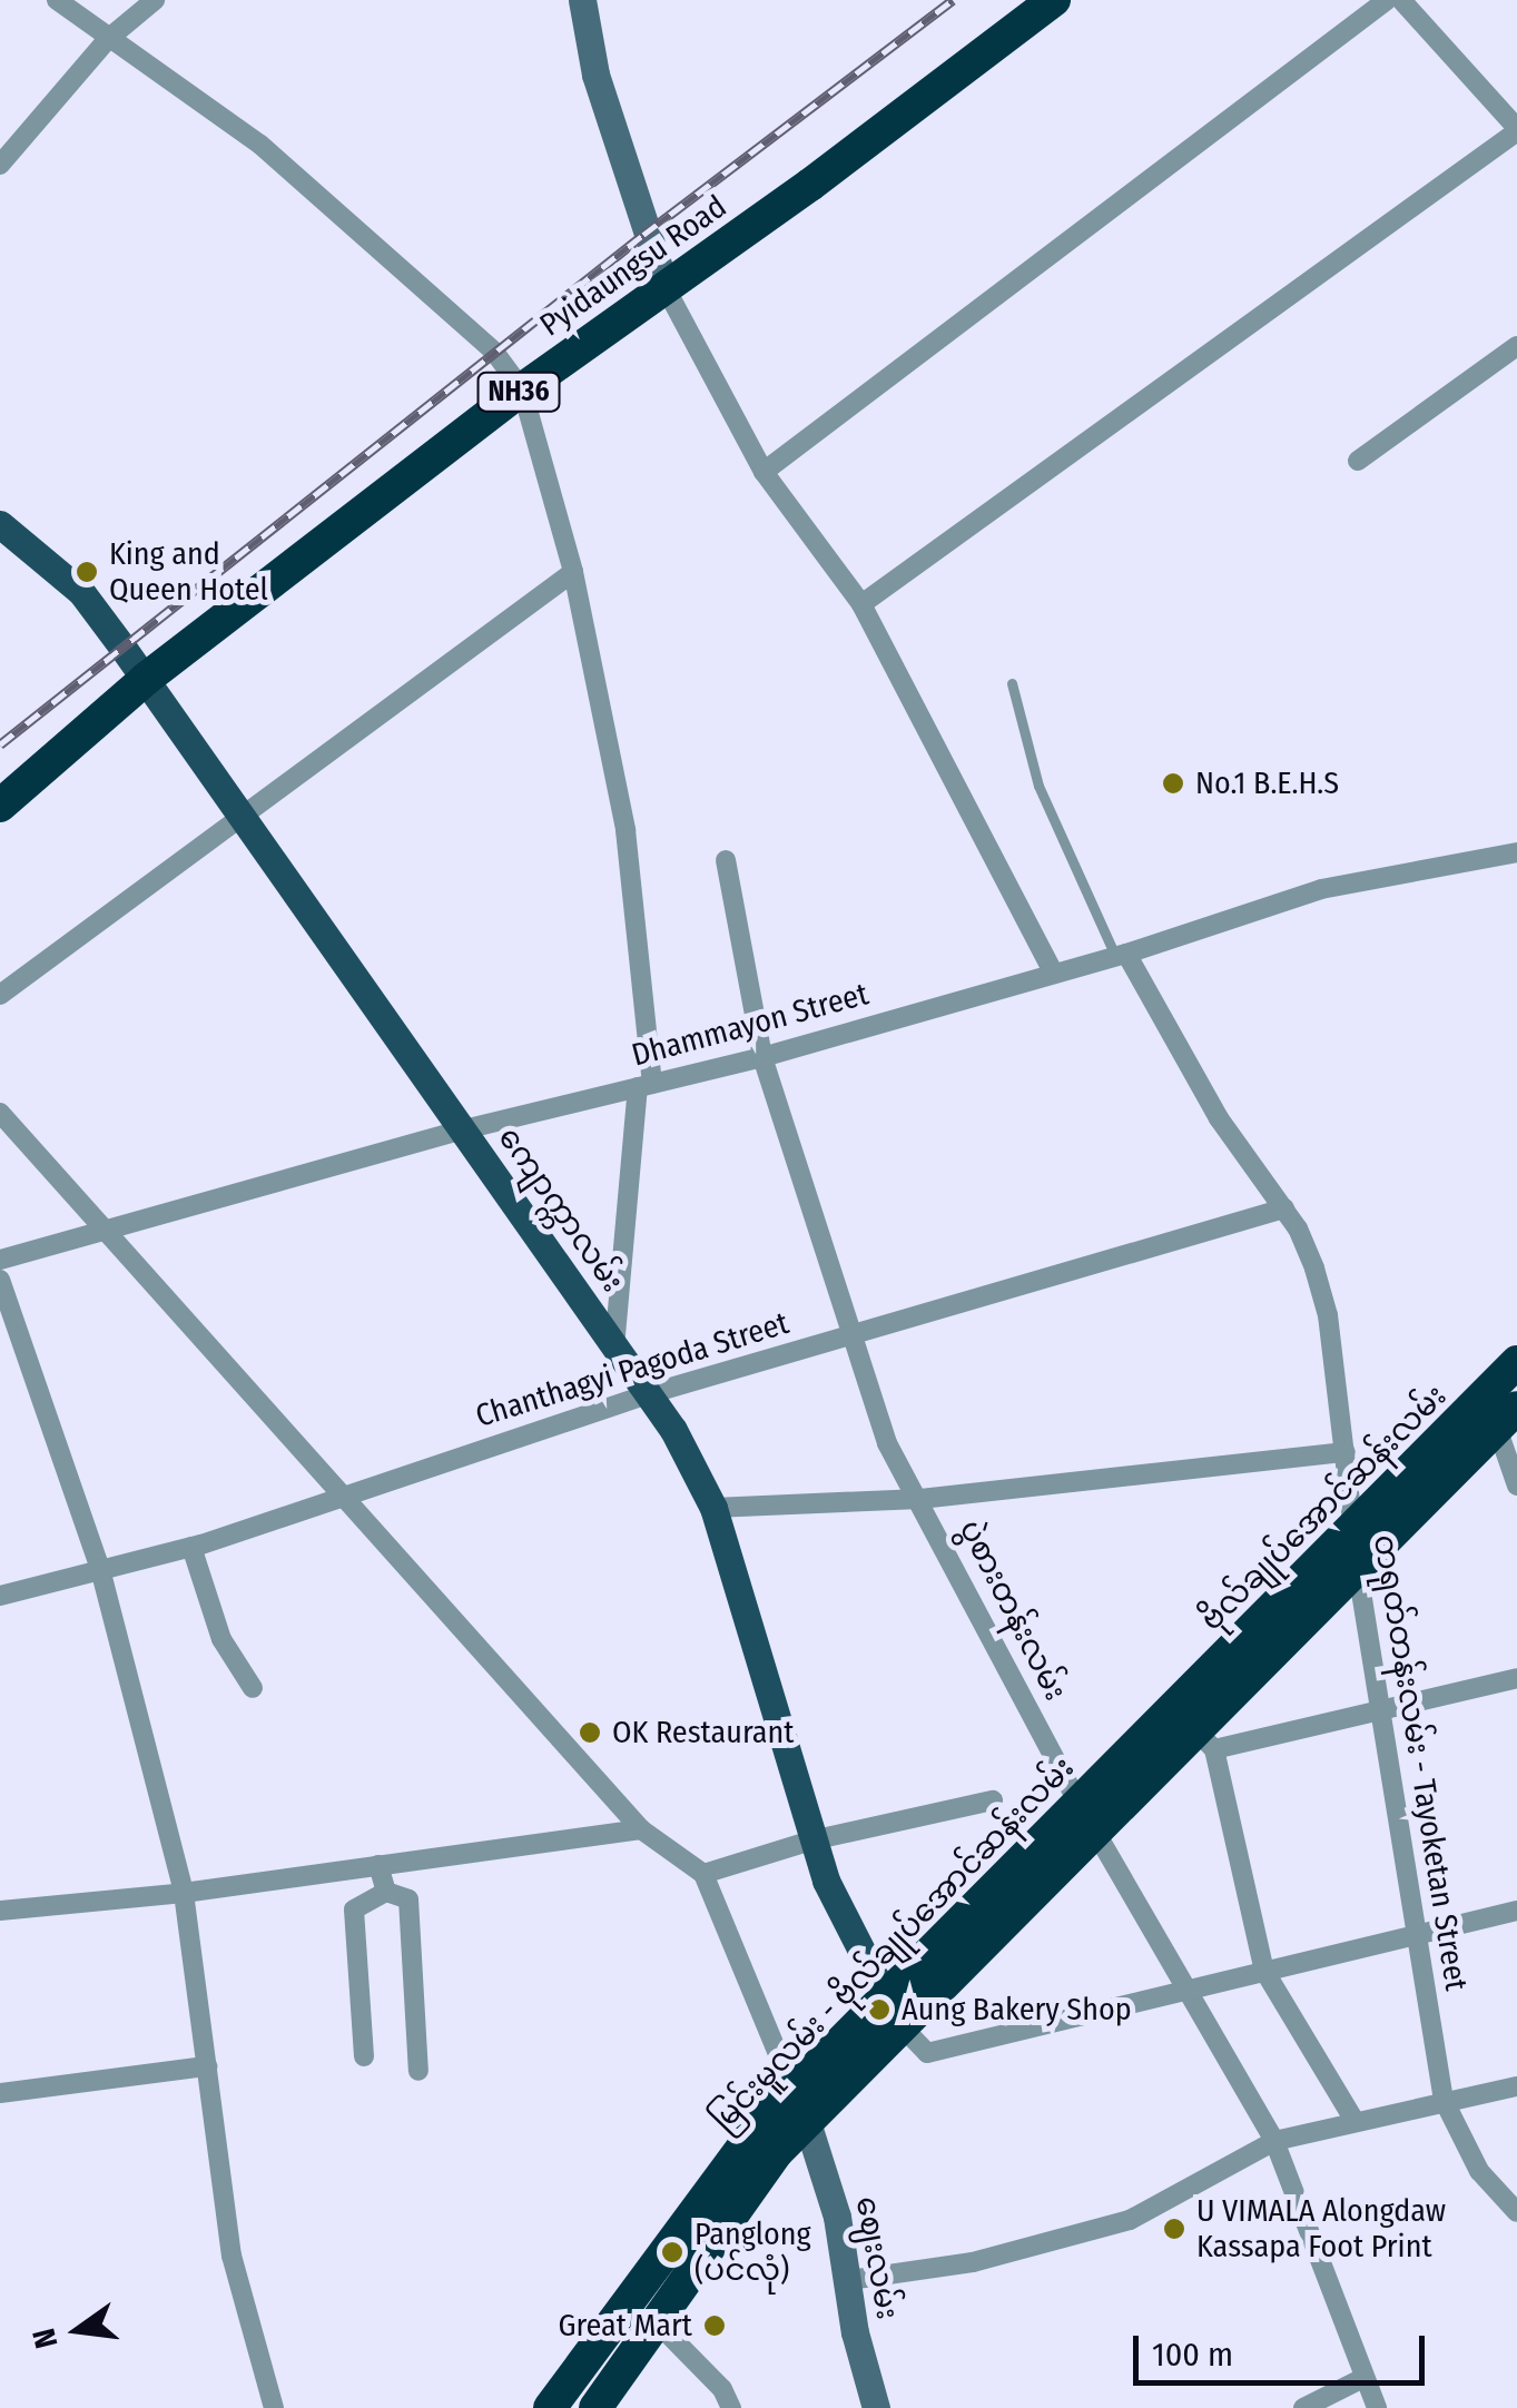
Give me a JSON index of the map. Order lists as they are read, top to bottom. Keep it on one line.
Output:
{"streets":{"highway":["Pyidaungsu Road","NH36","ဗိုလ်ချုပ်အောင်ဆန်းလမ်း","မြင်းမူလမ်း - ဗိုလ်ချုပ်အောင်ဆန်းလမ်း"],"main road":["ကျောက္ကာလမ်း"],"street":["Dhammayon Street","Chanthagyi Pagoda Street","ပွဲစားတန်းလမ်း","တရုတ်တန်းလမ်း - Tayoketan Street","ဈေးလမ်း"]},"crossings":[["Pyidaungsu Road","ကျောက္ကာလမ်း"],["Dhammayon Street","ကျောက္ကာလမ်း"],["Dhammayon Street","ပွဲစားတန်းလမ်း"],["Dhammayon Street","တရုတ်တန်းလမ်း - Tayoketan Street"],["ကျောက္ကာလမ်း","Chanthagyi Pagoda Street"],["ကျောက္ကာလမ်း","မြင်းမူလမ်း - ဗိုလ်ချုပ်အောင်ဆန်းလမ်း"],["Chanthagyi Pagoda Street","ပွဲစားတန်းလမ်း"],["Chanthagyi Pagoda Street","တရုတ်တန်းလမ်း - Tayoketan Street"],["ဗိုလ်ချုပ်အောင်ဆန်းလမ်း","တရုတ်တန်းလမ်း - Tayoketan Street"],["ဗိုလ်ချုပ်အောင်ဆန်းလမ်း","မြင်းမူလမ်း - ဗိုလ်ချုပ်အောင်ဆန်းလမ်း"],["ပွဲစားတန်းလမ်း","မြင်းမူလမ်း - ဗိုလ်ချုပ်အောင်ဆန်းလမ်း"],["မြင်းမူလမ်း - ဗိုလ်ချုပ်အောင်ဆန်းလမ်း","ဈေးလမ်း"]],"places":["King and Queen Hotel","No.1 B.E.H.S","OK Restaurant","Aung Bakery Shop","U VIMALA Alongdaw Kassapa Foot Print","Panglong (ပင်လုံ)","Great Mart"],"scale_bar":"100 m","north":"left"}
